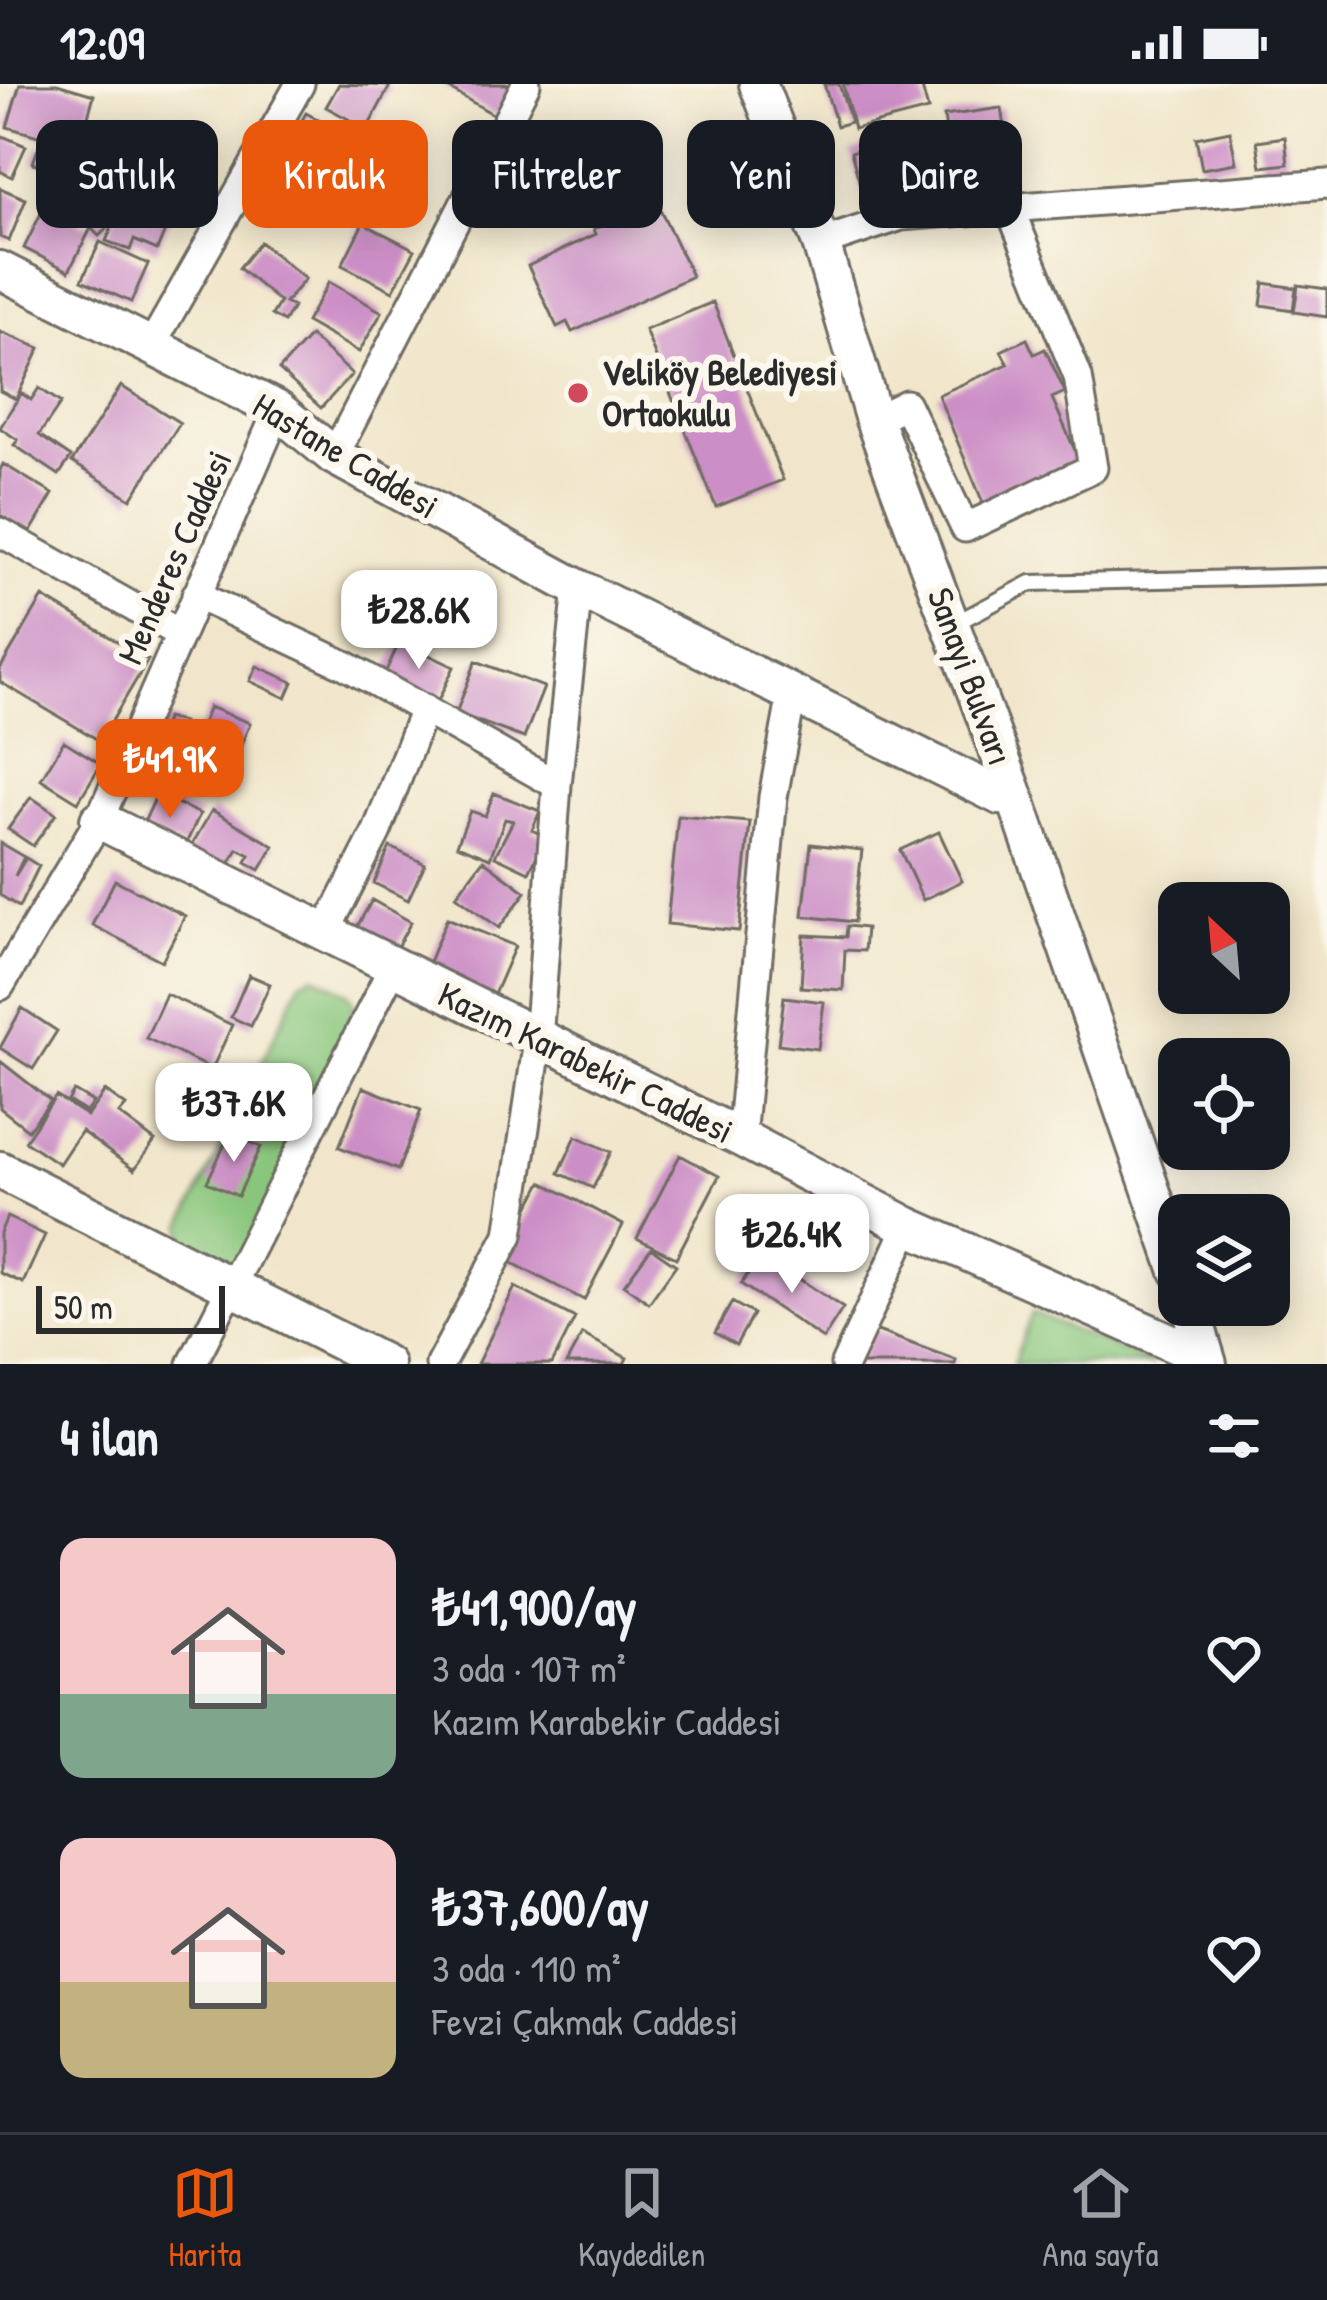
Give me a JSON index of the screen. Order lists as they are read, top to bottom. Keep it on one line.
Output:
{"streets":{"street":["Hastane Caddesi","Menderes Caddesi","Sanayi Bulvarı","Kazım Karabekir Caddesi"]},"crossings":[["Hastane Caddesi","Menderes Caddesi"],["Hastane Caddesi","Sanayi Bulvarı"],["Menderes Caddesi","Kazım Karabekir Caddesi"]],"places":["Veliköy Belediyesi Ortaokulu"],"scale_bar":"50 m","north":"top left","page":{"status":"12:09","chip":["Satılık","Kiralık","Filtreler","Yeni","Daire"],"price":["₺28.6K","₺41.9K","₺37.6K","₺26.4K"],"scale":"50 m","heading":"4 ilan","list":[{"name":"₺41,900/ay","note":"3 oda · 107 m² · Kazım Karabekir Caddesi"},{"name":"₺37,600/ay","note":"3 oda · 110 m² · Fevzi Çakmak Caddesi"}],"tabs":["Harita","Kaydedilen","Ana sayfa"]}}
